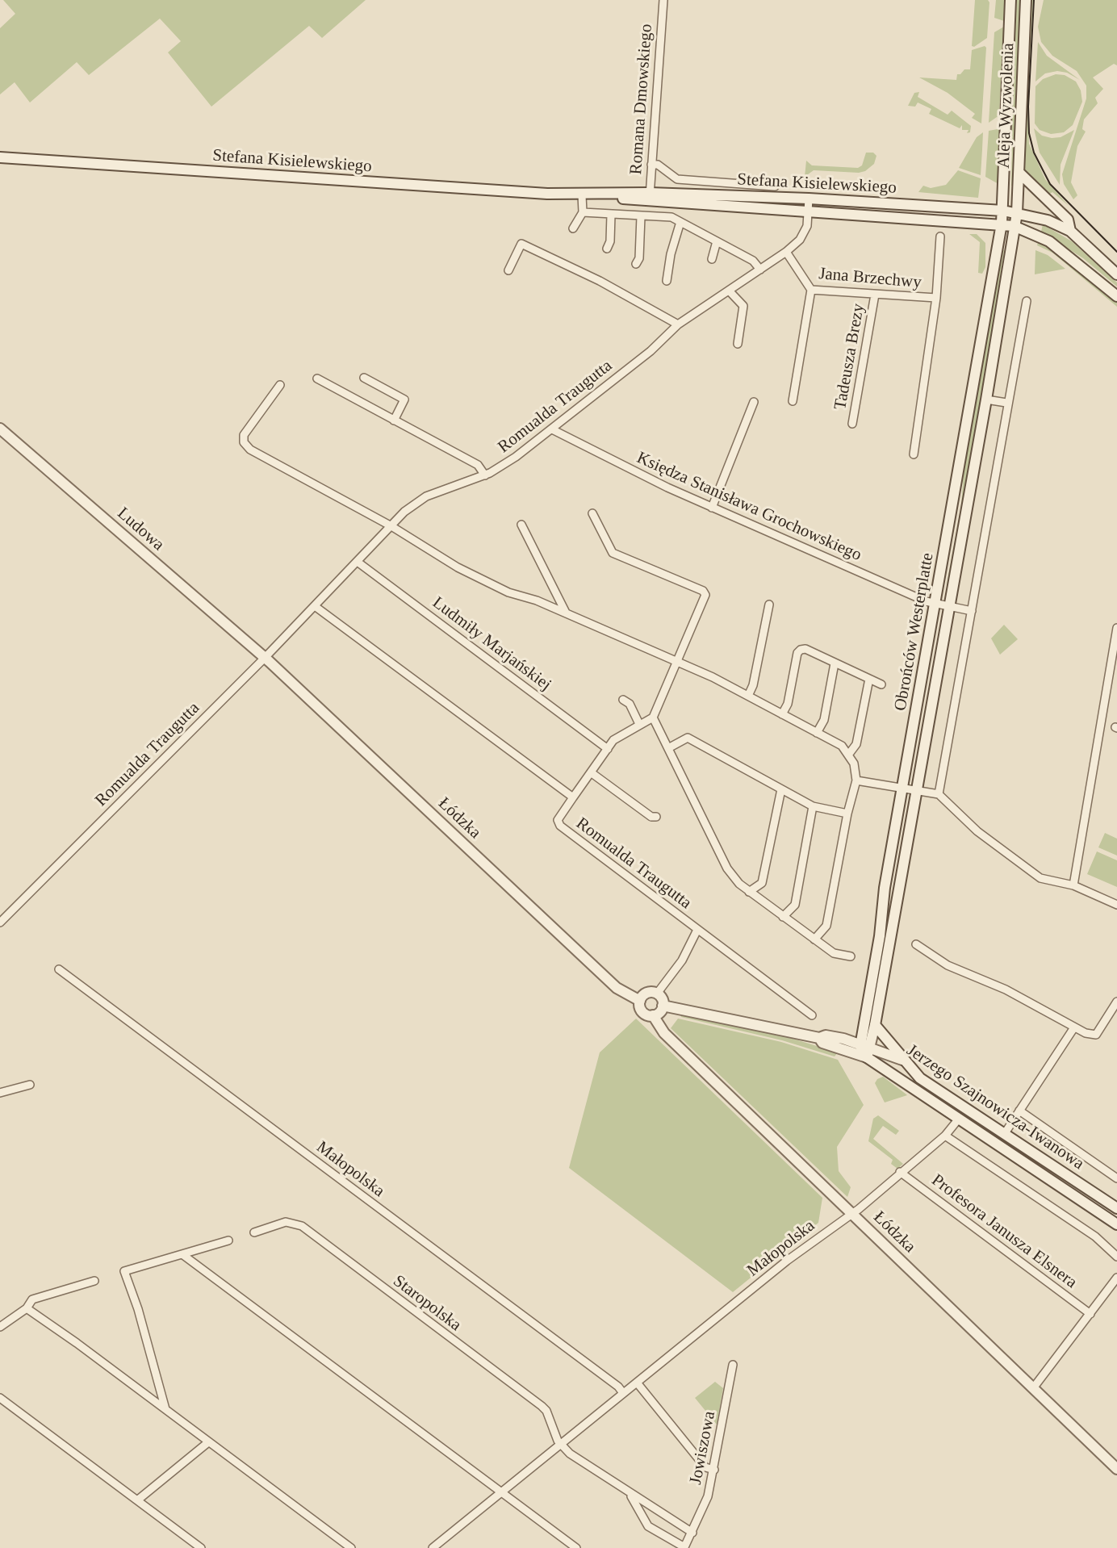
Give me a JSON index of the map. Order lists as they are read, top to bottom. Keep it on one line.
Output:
{"streets":{"main road":["Aleja Wyzwolenia","Stefana Kisielewskiego","Ludowa","Obrońców Westerplatte","Łódzka","Jerzego Szajnowicza-Iwanowa"],"street":["Romana Dmowskiego","Jana Brzechwy","Tadeusza Brezy","Romualda Traugutta","Księdza Stanisława Grochowskiego","Ludmiły Marjańskiej","Małopolska","Profesora Janusza Elsnera","Staropolska","Jowiszowa"]},"crossings":[["Romana Dmowskiego","Stefana Kisielewskiego"],["Aleja Wyzwolenia","Stefana Kisielewskiego"],["Aleja Wyzwolenia","Obrońców Westerplatte"],["Stefana Kisielewskiego","Romualda Traugutta"],["Stefana Kisielewskiego","Obrońców Westerplatte"],["Jana Brzechwy","Tadeusza Brezy"],["Jana Brzechwy","Romualda Traugutta"],["Romualda Traugutta","Księdza Stanisława Grochowskiego"],["Romualda Traugutta","Ludowa"],["Romualda Traugutta","Ludmiły Marjańskiej"],["Romualda Traugutta","Łódzka"],["Księdza Stanisława Grochowskiego","Obrońców Westerplatte"],["Ludowa","Łódzka"],["Obrońców Westerplatte","Jerzego Szajnowicza-Iwanowa"],["Łódzka","Jerzego Szajnowicza-Iwanowa"],["Łódzka","Małopolska"],["Jerzego Szajnowicza-Iwanowa","Małopolska"],["Małopolska","Profesora Janusza Elsnera"],["Małopolska","Staropolska"]]}
